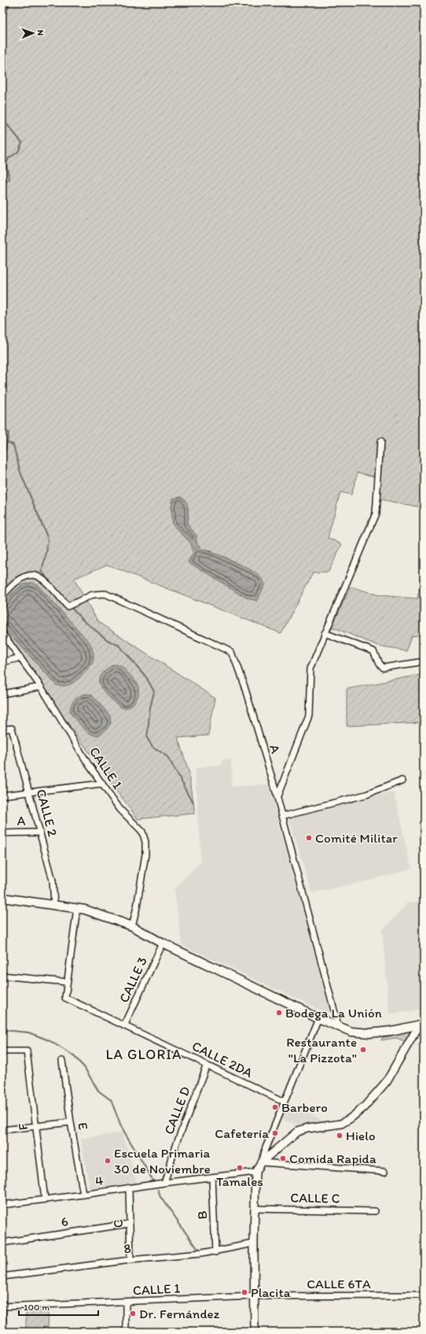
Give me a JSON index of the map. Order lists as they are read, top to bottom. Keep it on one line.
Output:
{"streets":{"street":["A","CALLE 1","CALLE 2","CALLE 3","CALLE 2DA","CALLE D","E","F","4","CALLE C","B","6","C","8","CALLE 6TA"]},"crossings":[["A","CALLE 2"],["CALLE 1","CALLE 6TA"],["CALLE 3","CALLE 2DA"],["CALLE 2DA","CALLE D"],["CALLE D","4"],["E","4"],["F","4"],["4","B"],["4","C"],["B","8"],["6","C"],["C","8"]],"districts":["LA GLORIA"],"places":["Comité Militar","Bodega La Unión","Restaurante \"La Pizzota\"","Barbero","Cafetería","Hielo","Comida Rapida","Escuela Primaria 30 de Noviembre","Tamales","Placita","Dr. Fernández"],"scale_bar":"100 m","north":"right"}
